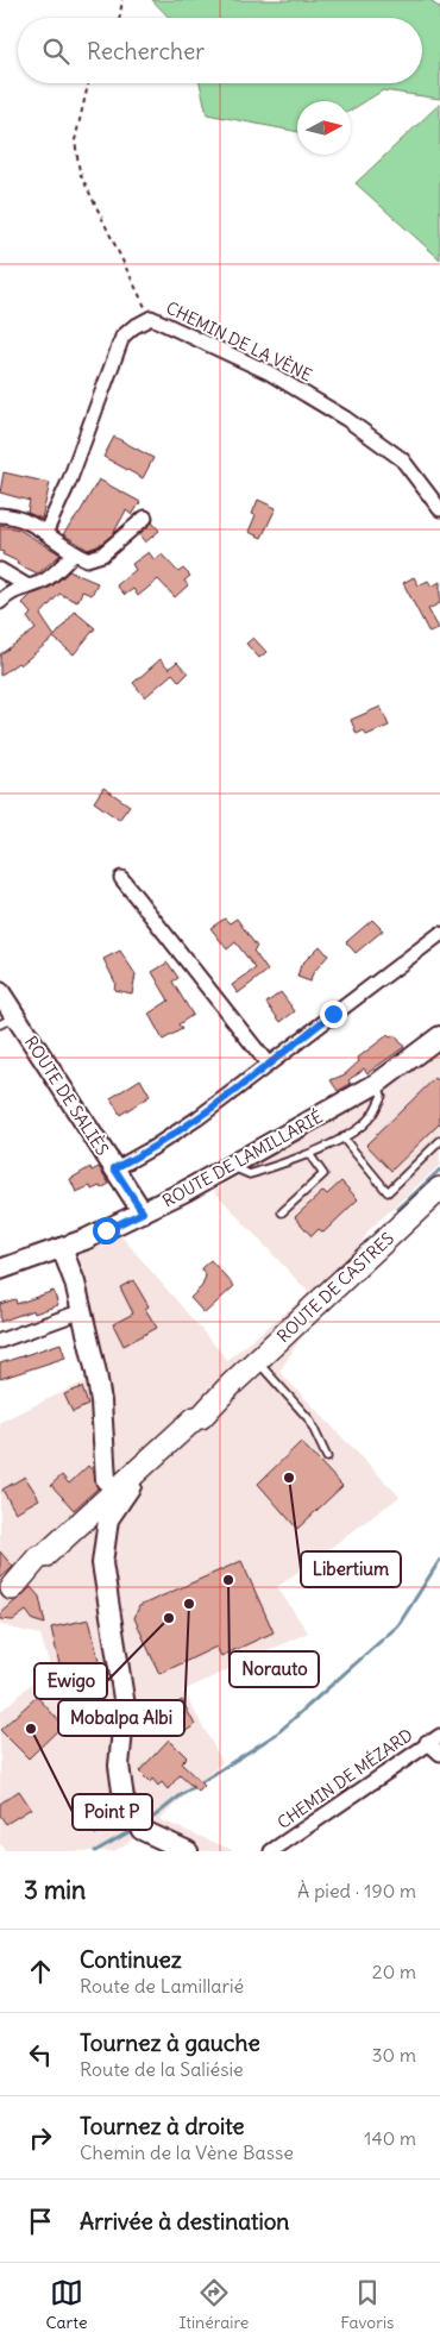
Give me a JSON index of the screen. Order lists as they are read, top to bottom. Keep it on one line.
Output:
{"streets":{"main road":["ROUTE DE CASTRES"],"street":["CHEMIN DE LA VÈNE","ROUTE DE SALIÈS","ROUTE DE LAMILLARIÉ","CHEMIN DE MÉZARD"]},"crossings":[["ROUTE DE SALIÈS","ROUTE DE LAMILLARIÉ"]],"places":["Libertium","Norauto","Mobalpa Albi","Ewigo","Point P"],"north":"right","page":{"search":"Rechercher","heading":["3 min","À pied · 190 m"],"list":[["Continuez","Route de Lamillarié","20 m"],["Tournez à gauche","Route de la Saliésie","30 m"],["Tournez à droite","Chemin de la Vène Basse","140 m"],"Arrivée à destination"],"nav":["Carte","Itinéraire","Favoris"]}}
